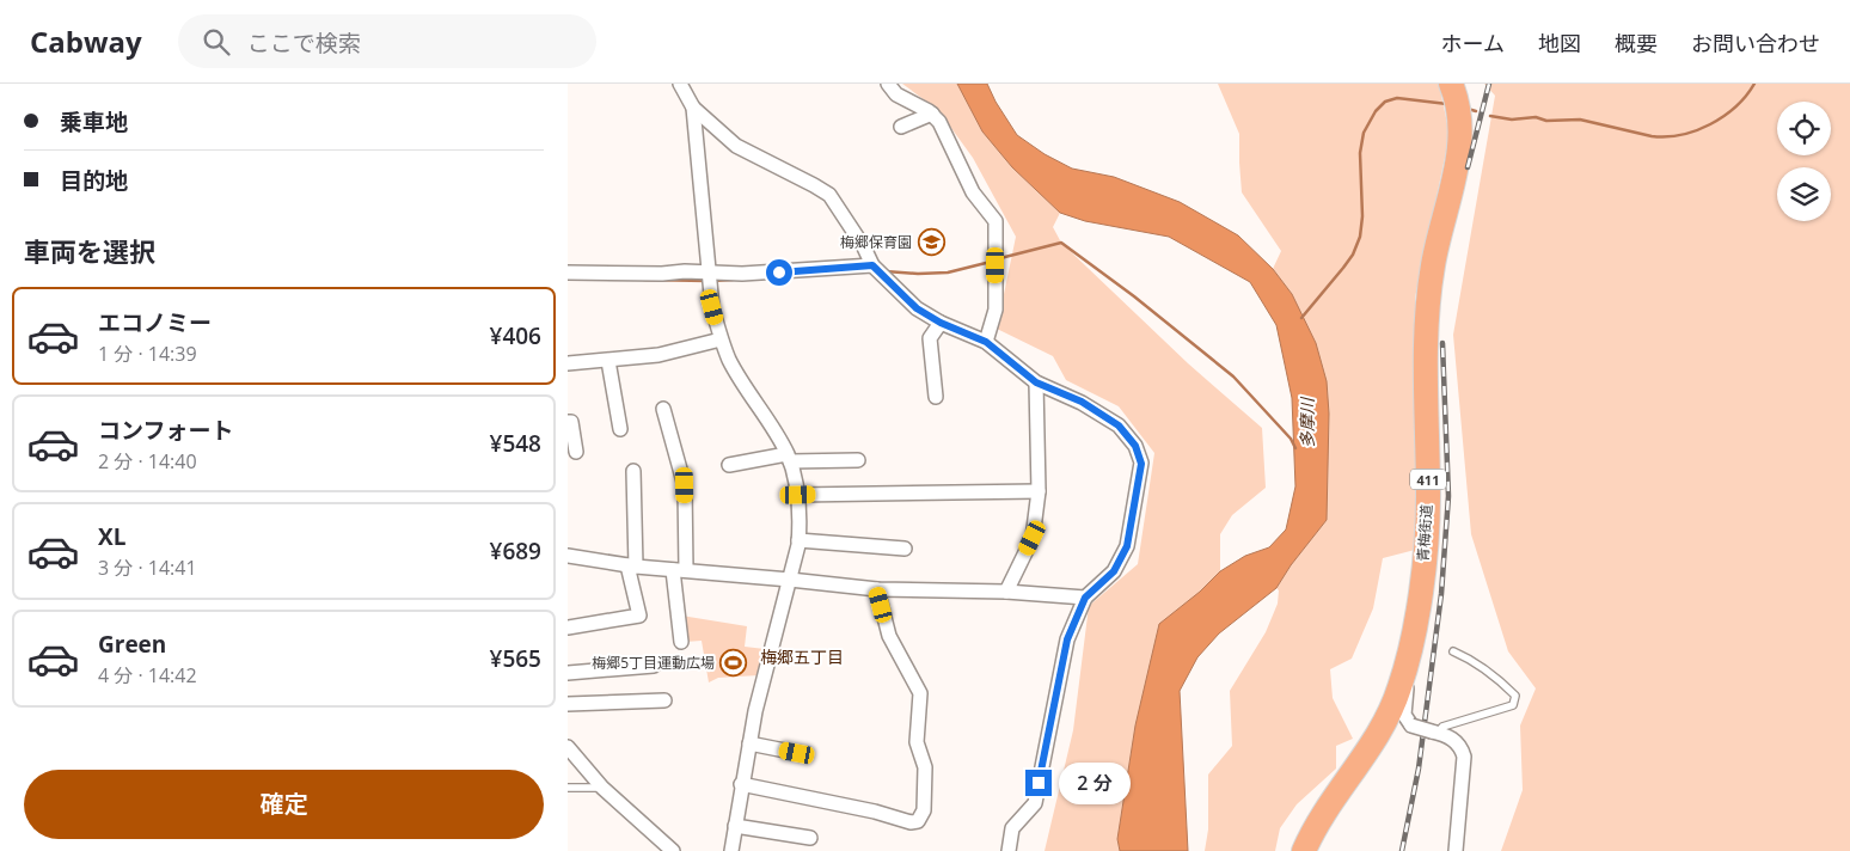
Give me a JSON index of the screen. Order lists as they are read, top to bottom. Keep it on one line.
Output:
{"streets":{"highway":["411","青梅街道"]},"districts":["梅郷五丁目"],"water":["多摩川"],"places":{"school or university":["梅郷保育園"],"sports":["梅郷5丁目運動広場"]},"page":{"header":"Cabway","search":"ここで検索","nav":["ホーム","地図","概要","お問い合わせ"],"banner":["乗車地","目的地"],"heading":"車両を選択","list":[{"name":"エコノミー","note":"1 分 · 14:39","value":"¥406"},{"name":"コンフォート","note":"2 分 · 14:40","value":"¥548"},{"name":"XL","note":"3 分 · 14:41","value":"¥689"},{"name":"Green","note":"4 分 · 14:42","value":"¥565"}],"buttons":"確定","bubble":"2 分"}}
